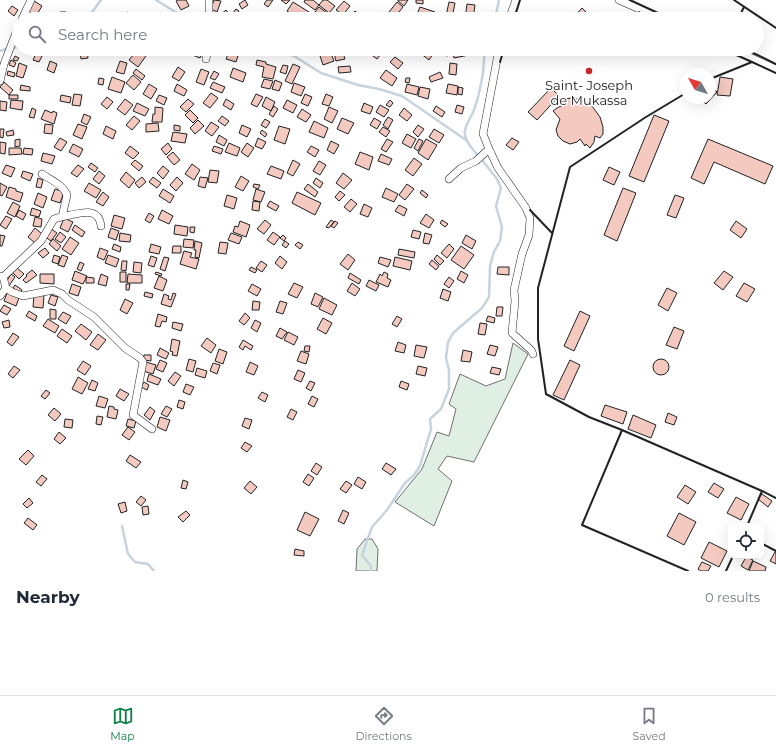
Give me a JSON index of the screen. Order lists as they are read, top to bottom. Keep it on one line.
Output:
{"places":["Saint- Joseph de Mukassa"],"north":"top left","page":{"search":"Search here","heading":["Nearby","0 results"],"nav":["Map","Directions","Saved"]}}
